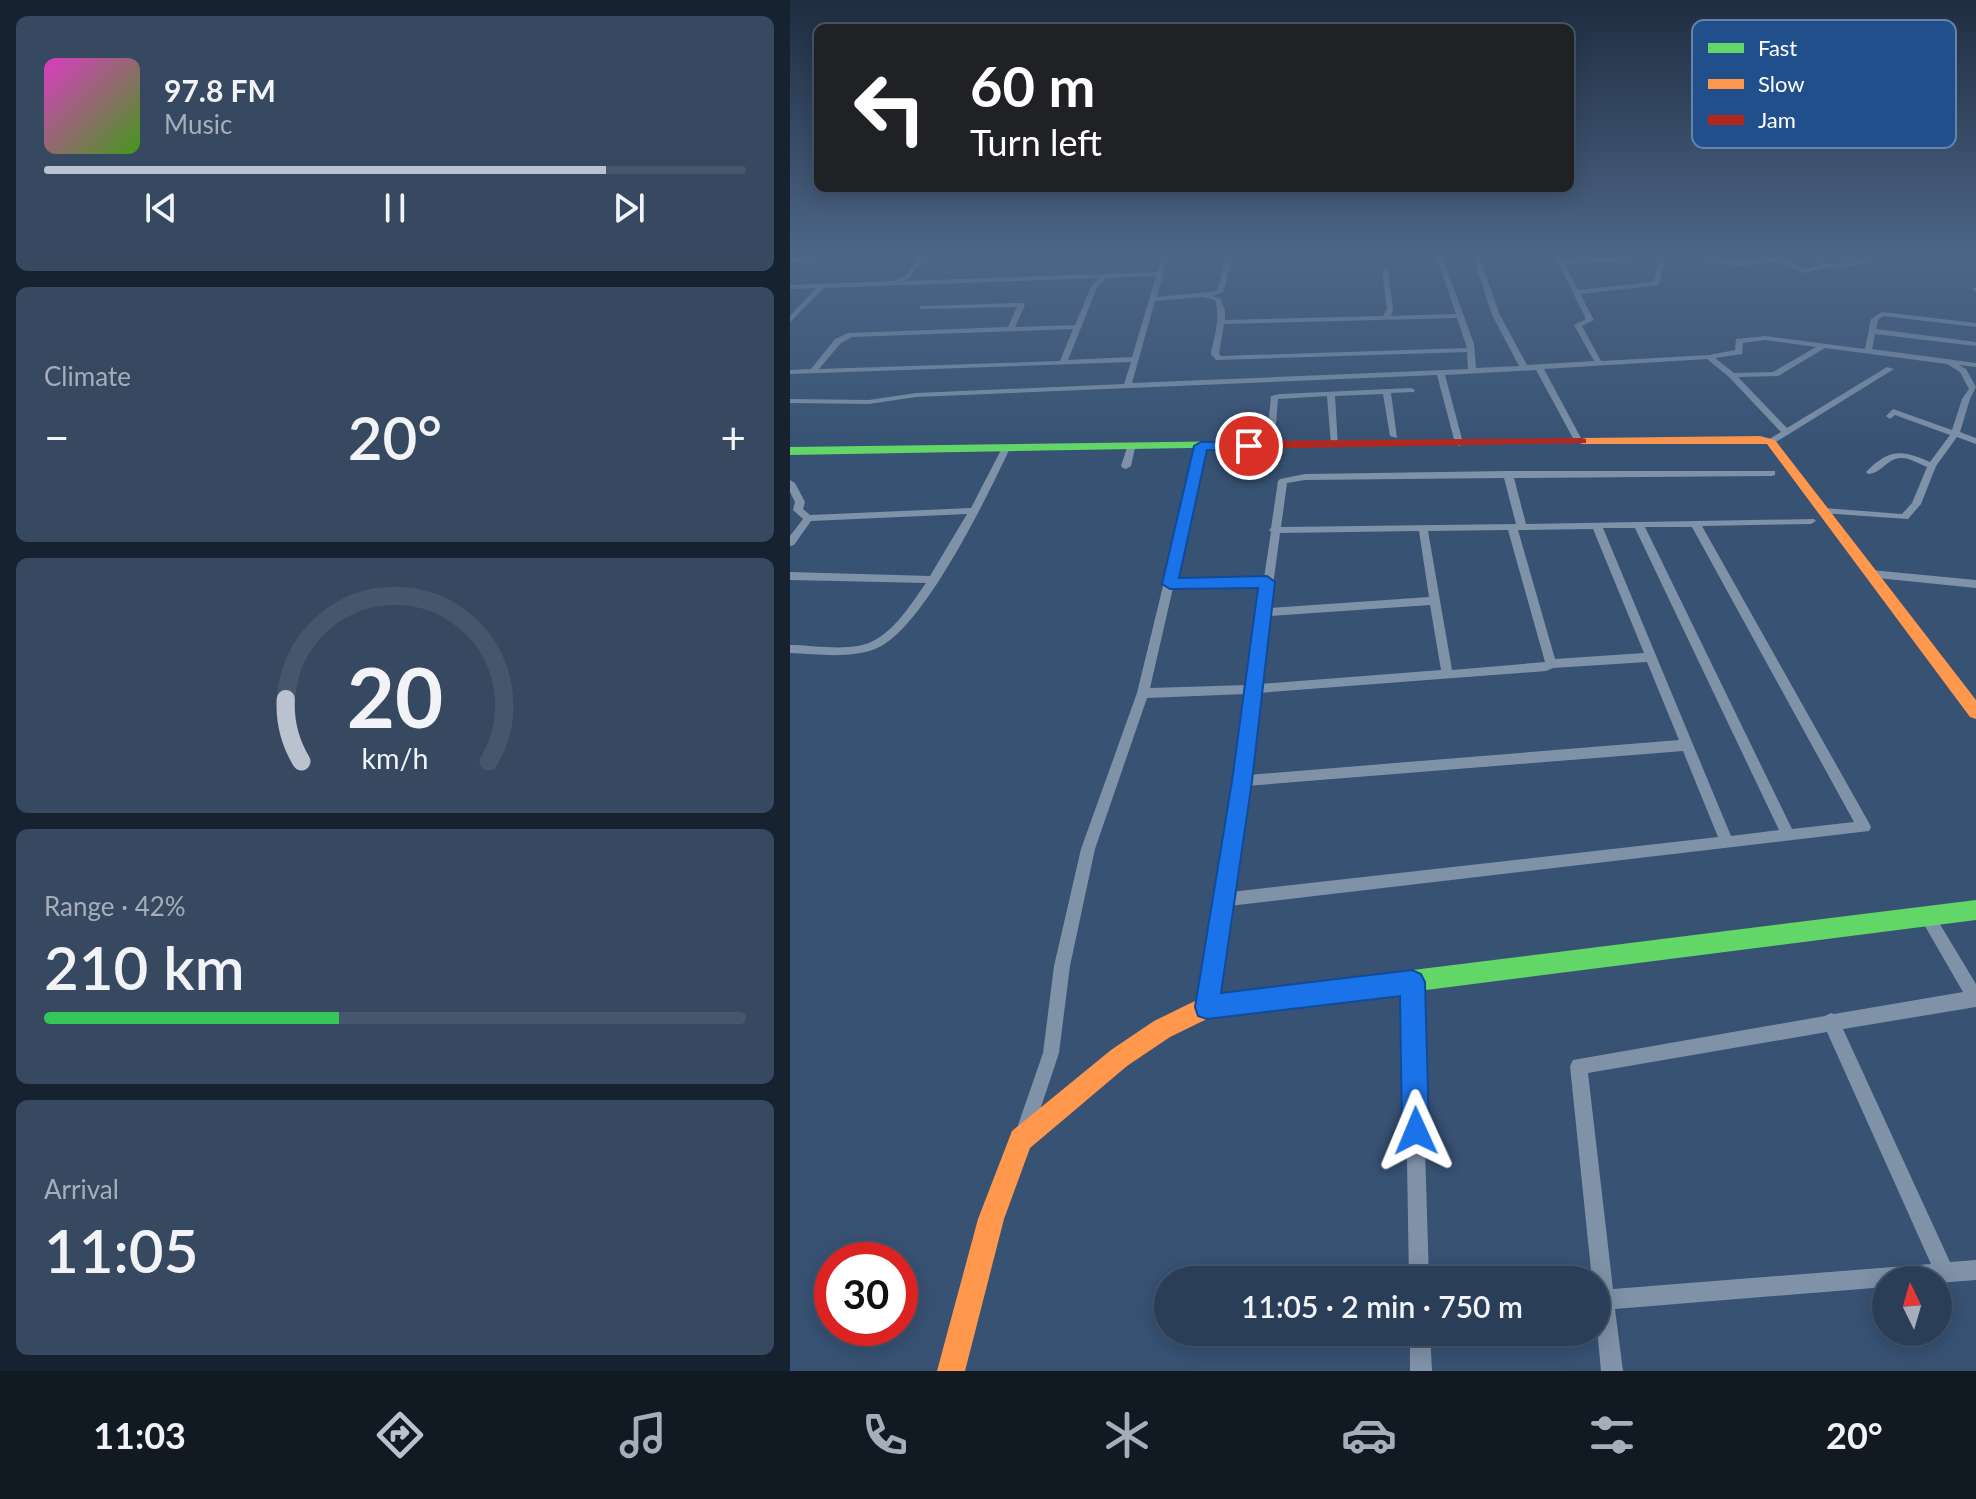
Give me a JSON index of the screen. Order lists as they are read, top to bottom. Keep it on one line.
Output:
{"legend":["Fast","Slow","Jam"],"north":"top","page":{"turn":["60 m","Turn left"],"song":["97.8 FM","Music"],"tile":["Climate",["Range · 42%","210 km"],["Arrival","11:05"]],"heat":["−","20°","+"],"limit":"30","trip":"11:05 · 2 min · 750 m","tabs":["11:03","20°"],"gauge":["20","km/h"]}}
